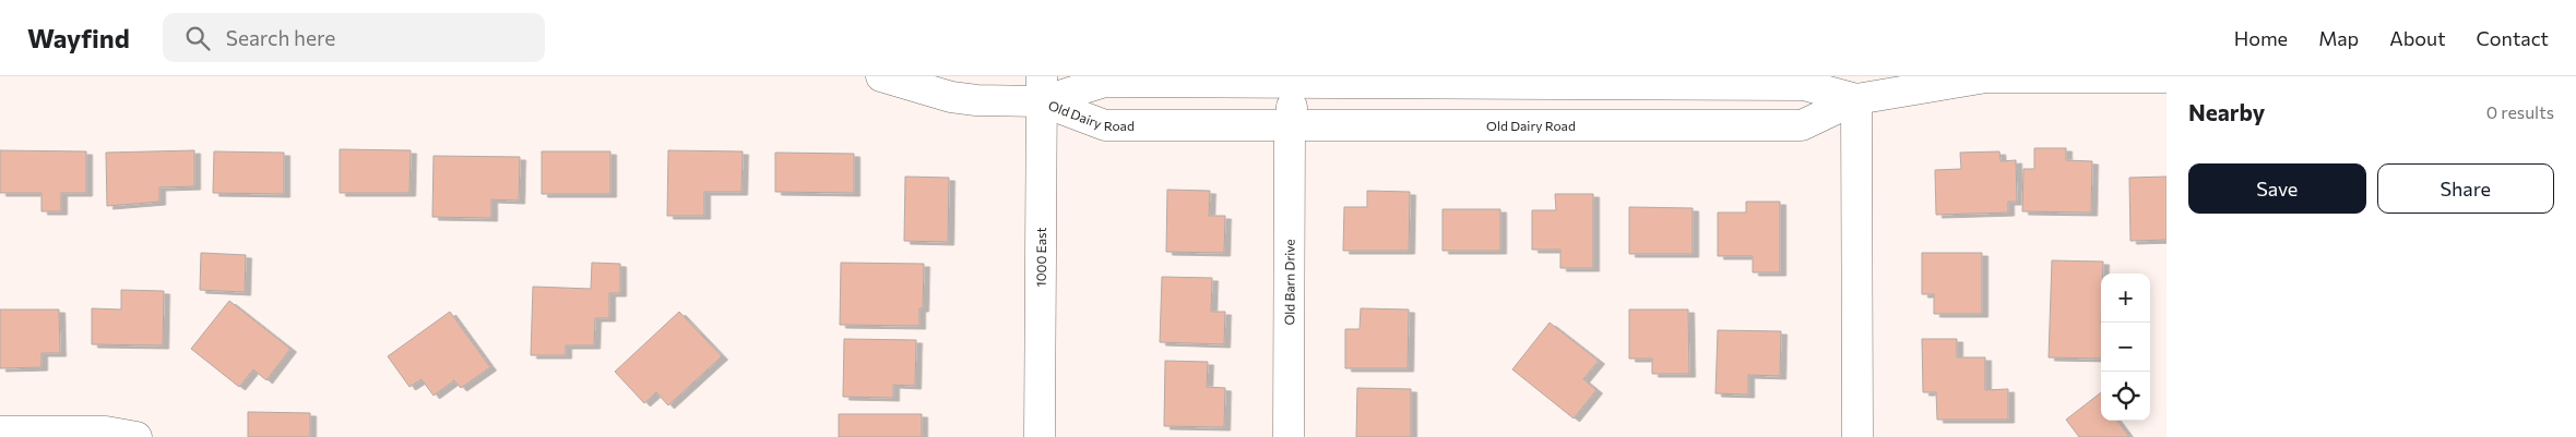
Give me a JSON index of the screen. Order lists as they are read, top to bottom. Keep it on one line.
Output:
{"streets":{"street":["Old Dairy Road","1000 East","Old Barn Drive"]},"crossings":[["Old Dairy Road","1000 East"],["Old Dairy Road","Old Barn Drive"]],"page":{"header":"Wayfind","search":"Search here","nav":["Home","Map","About","Contact"],"heading":["Nearby","0 results"],"buttons":["Save","Share"],"map_buttons":["+","−"]}}
